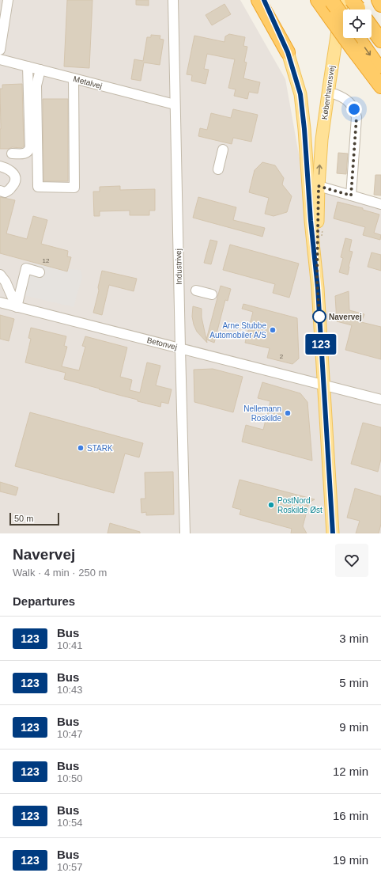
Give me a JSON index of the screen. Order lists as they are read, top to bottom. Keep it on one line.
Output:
{"streets":{"main road":["Københavnsvej"],"street":["Metalvej","Industrivej","Betonvej"]},"crossings":[["Metalvej","Industrivej"],["Københavnsvej","Betonvej"],["Industrivej","Betonvej"]],"places":["Navervej","Arne Stubbe Automobiler A/S","Nellemann Roskilde","STARK","PostNord Roskilde Øst"],"lines":["bus line 123"],"house_numbers":["12","2"],"scale_bar":"50 m","page":{"on_map":"123","scale":"50 m","heading":[["Navervej","Walk · 4 min · 250 m"],"Departures"],"list":[{"mark":"123","name":"Bus","note":"10:41","value":"3 min"},{"mark":"123","name":"Bus","note":"10:43","value":"5 min"},{"mark":"123","name":"Bus","note":"10:47","value":"9 min"},{"mark":"123","name":"Bus","note":"10:50","value":"12 min"},{"mark":"123","name":"Bus","note":"10:54","value":"16 min"},{"mark":"123","name":"Bus","note":"10:57","value":"19 min"}]}}
